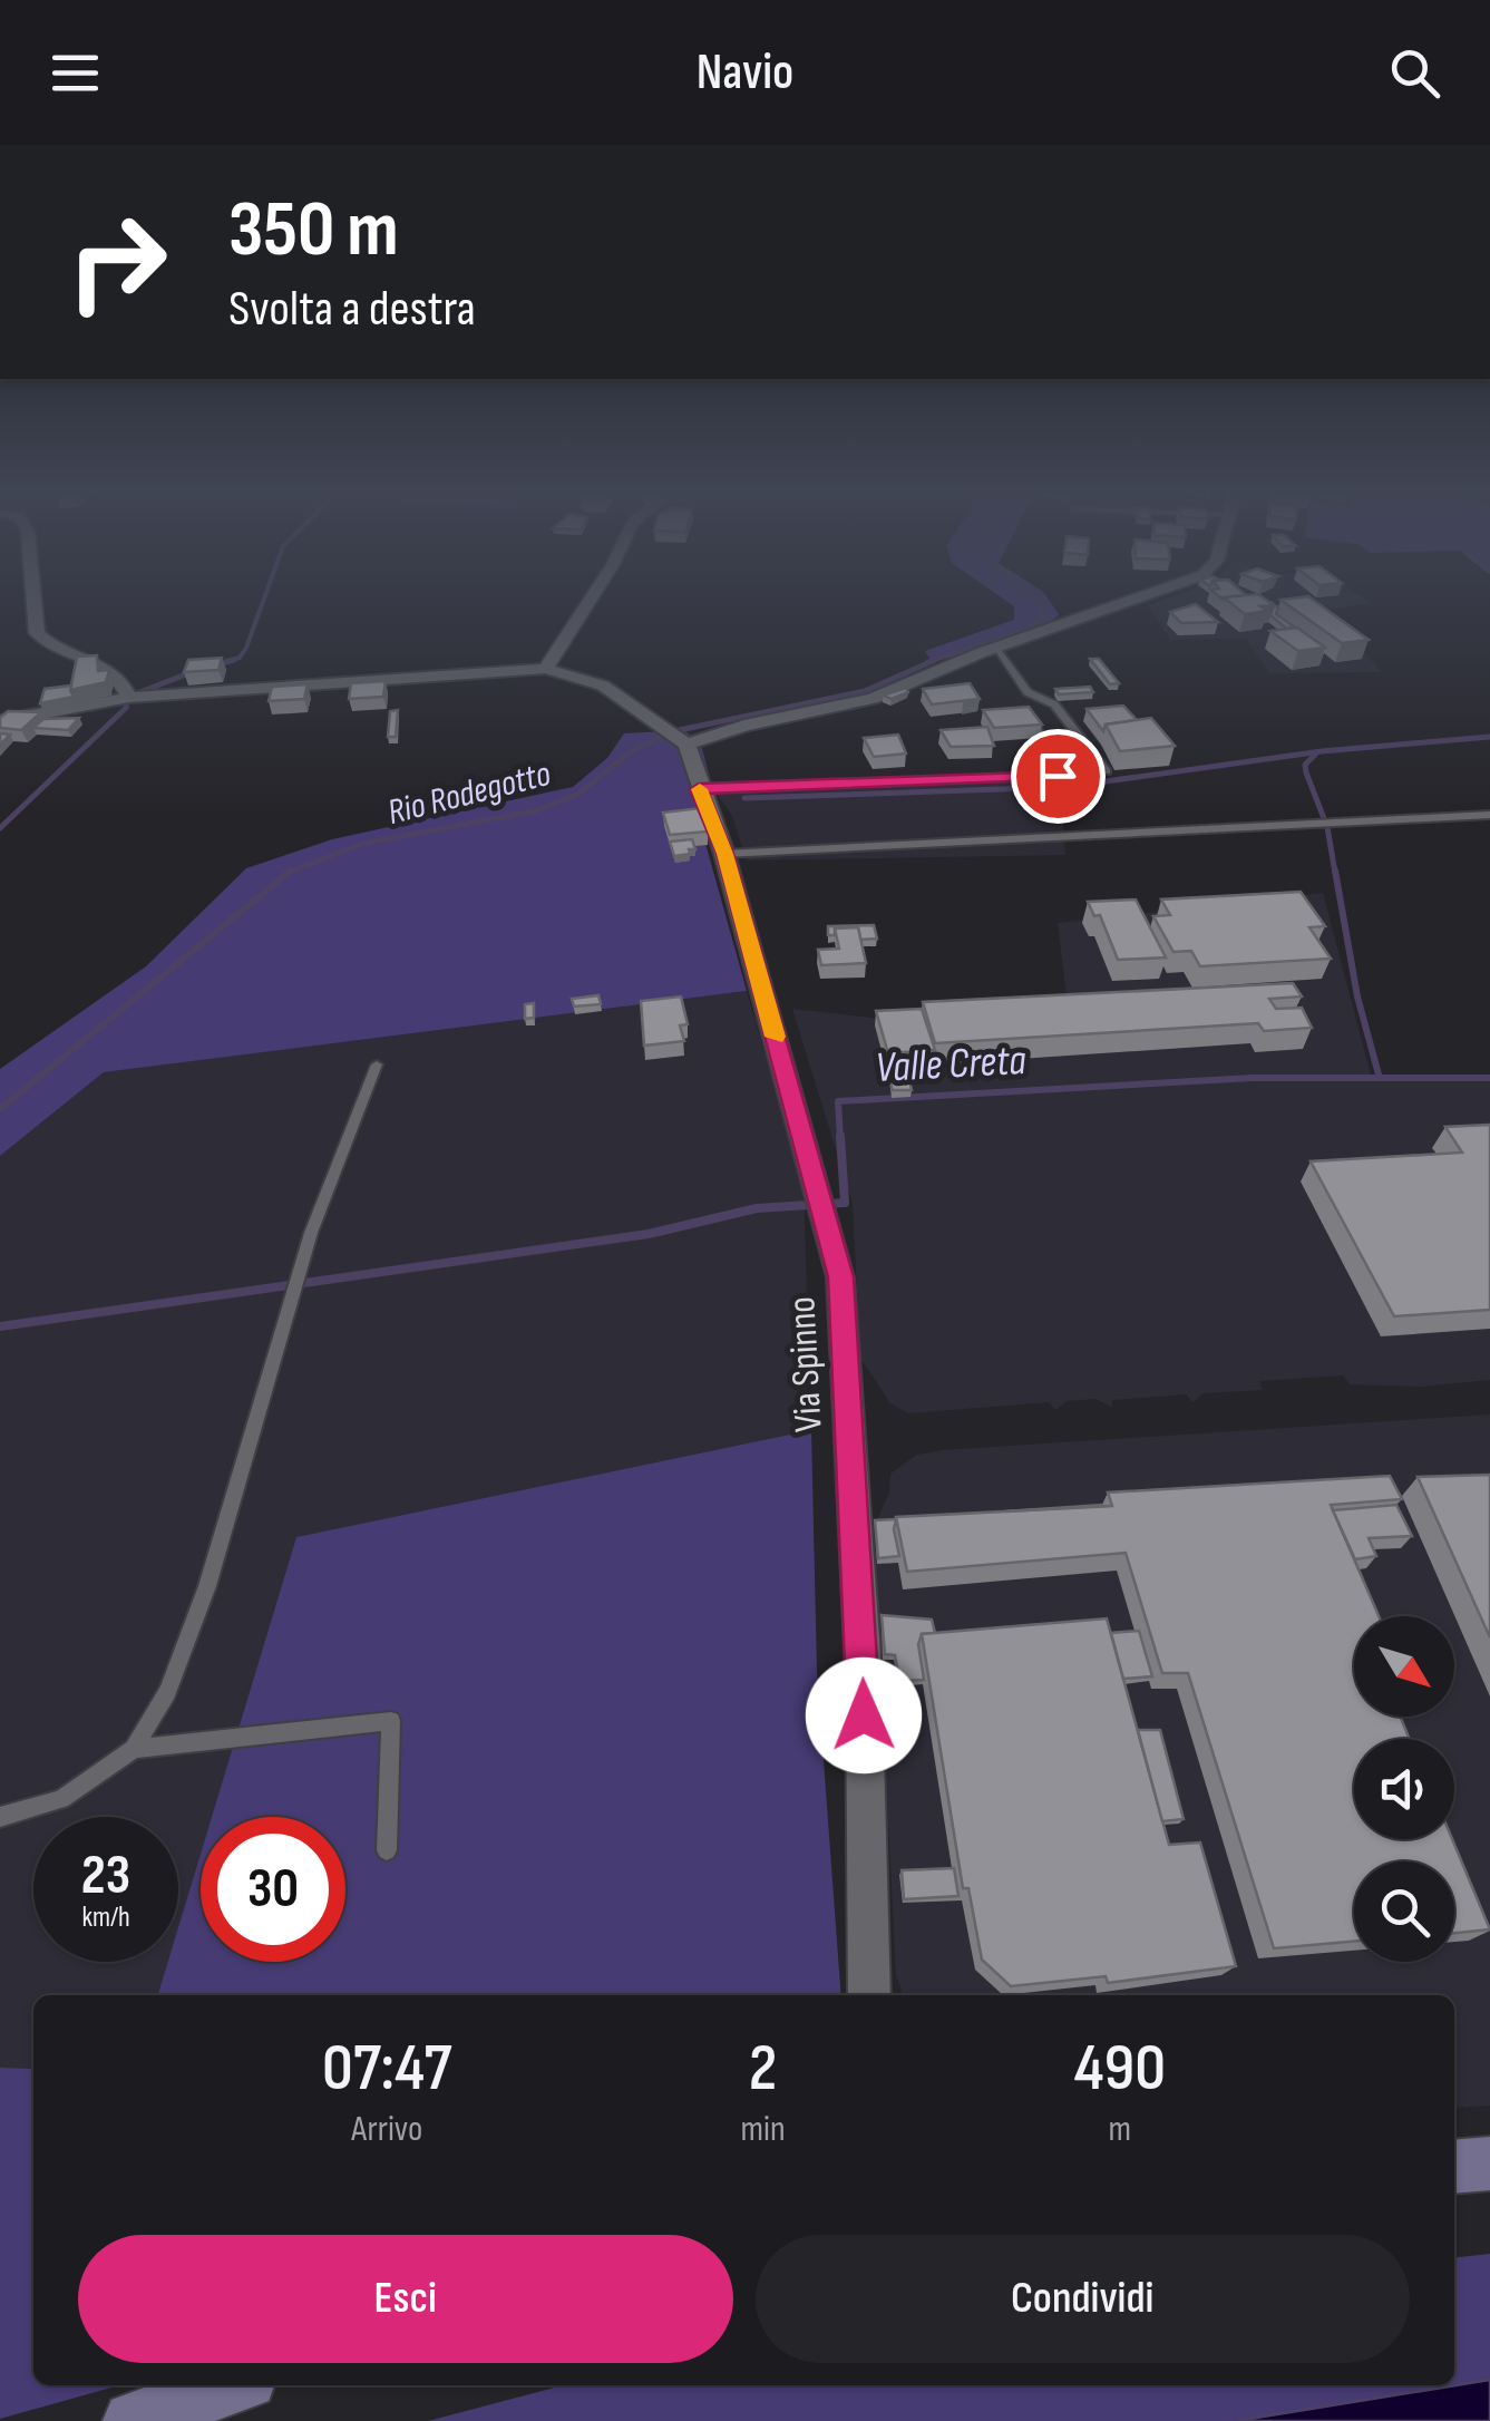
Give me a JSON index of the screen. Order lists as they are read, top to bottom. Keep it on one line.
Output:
{"streets":{"street":["Via Spinno"]},"water":["Rio Rodegotto","Valle Creta"],"north":"bottom right","page":{"header":"Navio","turn":["350 m","Svolta a destra"],"speed":"23 km/h","limit":"30","eta":["07:47","Arrivo","2","min","490","m"],"buttons":["Esci","Condividi"]}}
